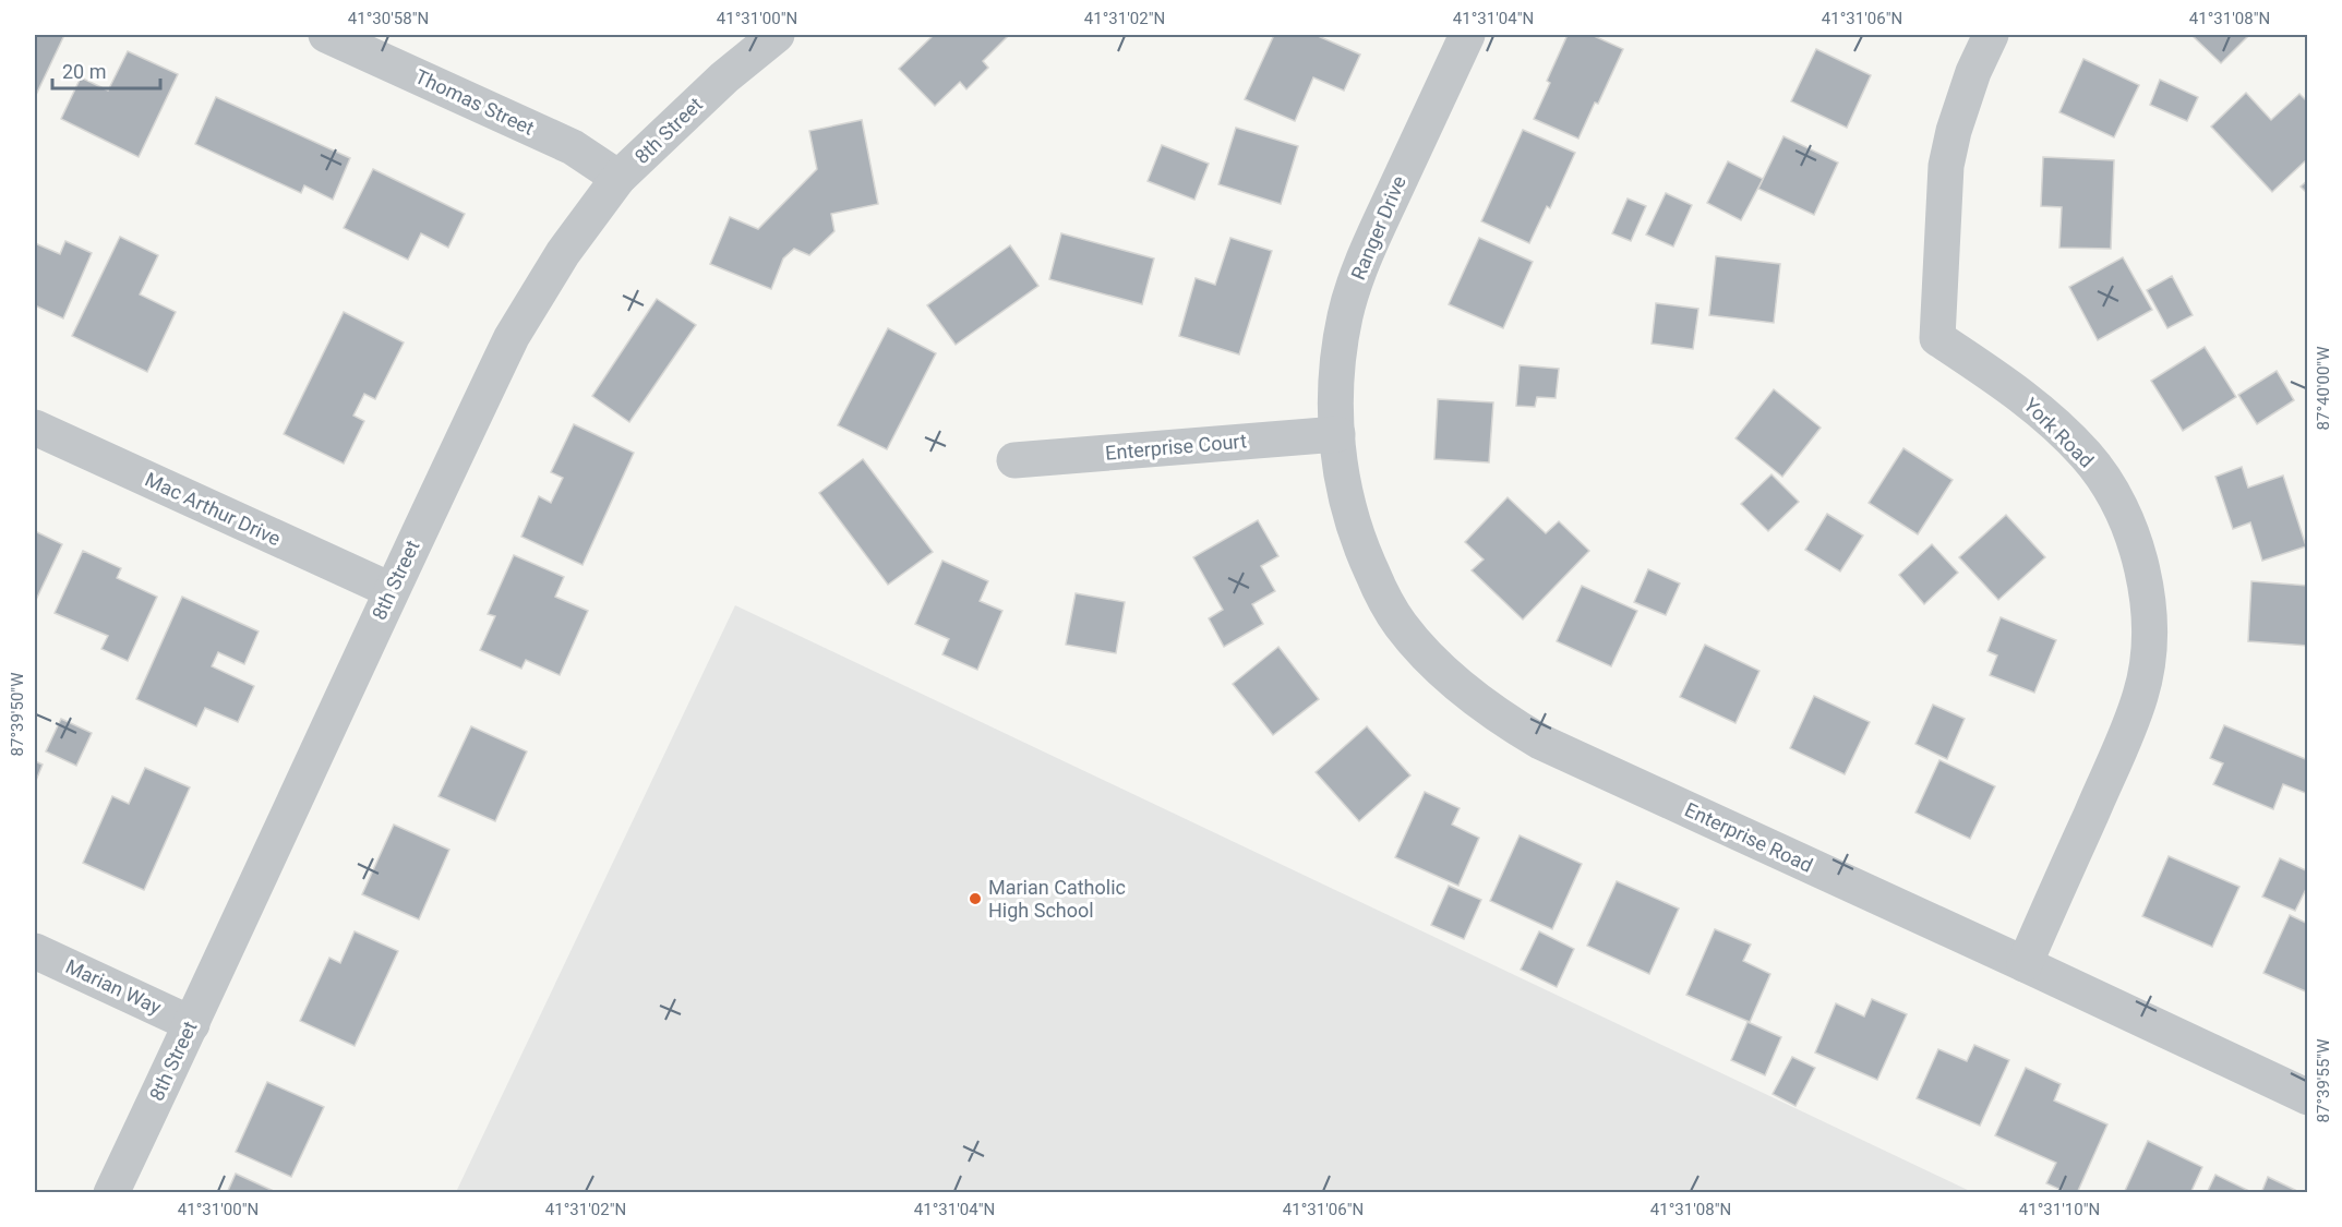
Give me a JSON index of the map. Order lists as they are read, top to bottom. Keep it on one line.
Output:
{"streets":{"street":["Thomas Street","8th Street","Ranger Drive","York Road","Enterprise Court","Mac Arthur Drive","Enterprise Road","Marian Way"]},"crossings":[["Thomas Street","8th Street"],["8th Street","Mac Arthur Drive"],["8th Street","Marian Way"],["Ranger Drive","Enterprise Court"],["Ranger Drive","Enterprise Road"],["York Road","Enterprise Road"],["Enterprise Court","Enterprise Road"]],"places":["Marian Catholic High School"],"scale_bar":"20 m","coordinates":["41°30'58\"N","41°31'00\"N","41°31'02\"N","41°31'04\"N","41°31'06\"N","41°31'08\"N","87°40'00\"W","87°39'50\"W","87°39'55\"W","41°31'10\"N"]}
